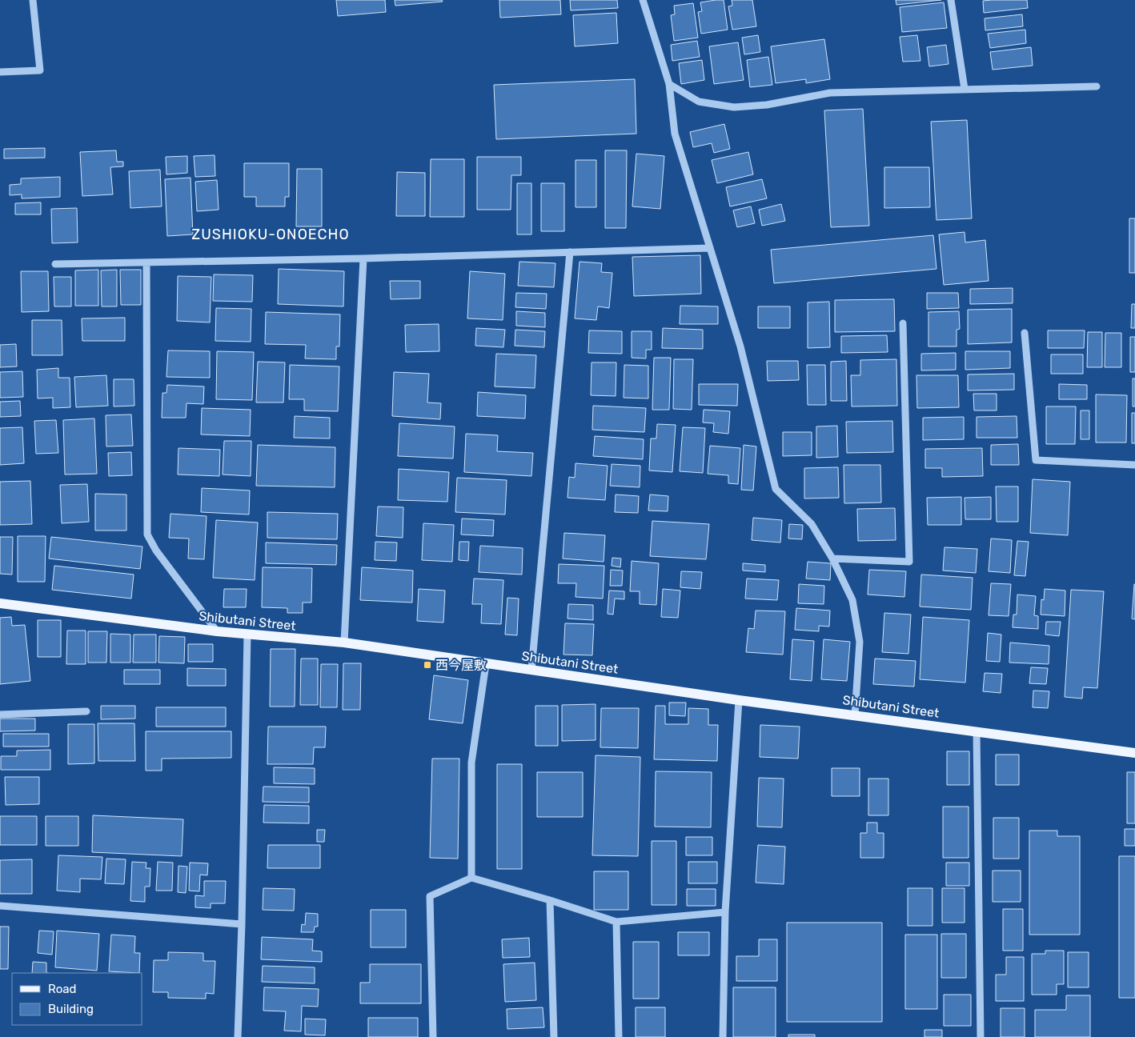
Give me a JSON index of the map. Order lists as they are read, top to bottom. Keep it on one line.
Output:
{"streets":{"main road":["Shibutani Street"]},"districts":["ZUSHIOKU-ONOECHO"],"places":{"transit":["西今屋敷"]},"legend":["Road","Building"]}
